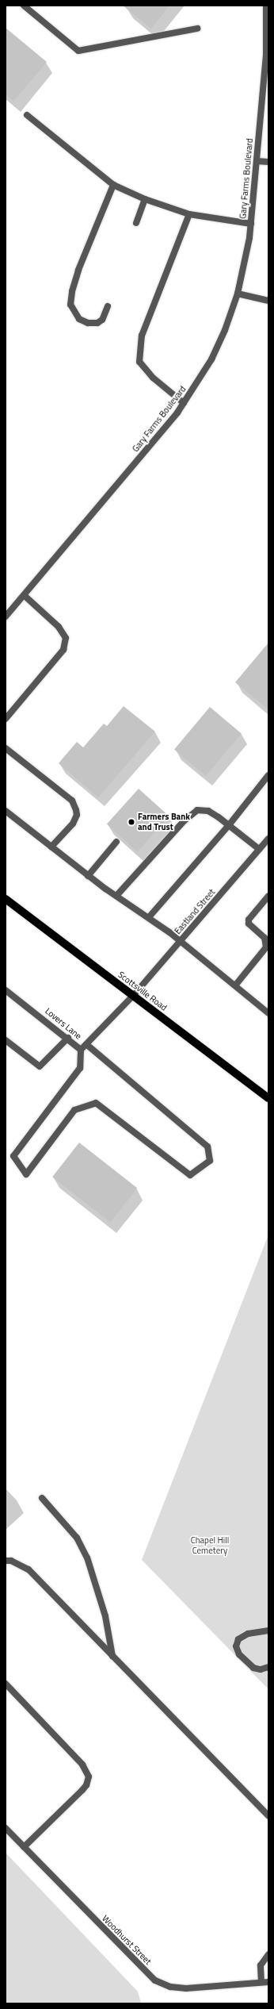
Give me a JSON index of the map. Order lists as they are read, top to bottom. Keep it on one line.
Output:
{"streets":{"main road":["Scottsville Road"],"street":["Gary Farms Boulevard","Eastland Street","Lovers Lane","Woodhurst Street"]},"crossings":[["Eastland Street","Scottsville Road"],["Eastland Street","Lovers Lane"],["Scottsville Road","Lovers Lane"]],"parks":["Chapel Hill Cemetery"],"places":["Farmers Bank and Trust"]}
